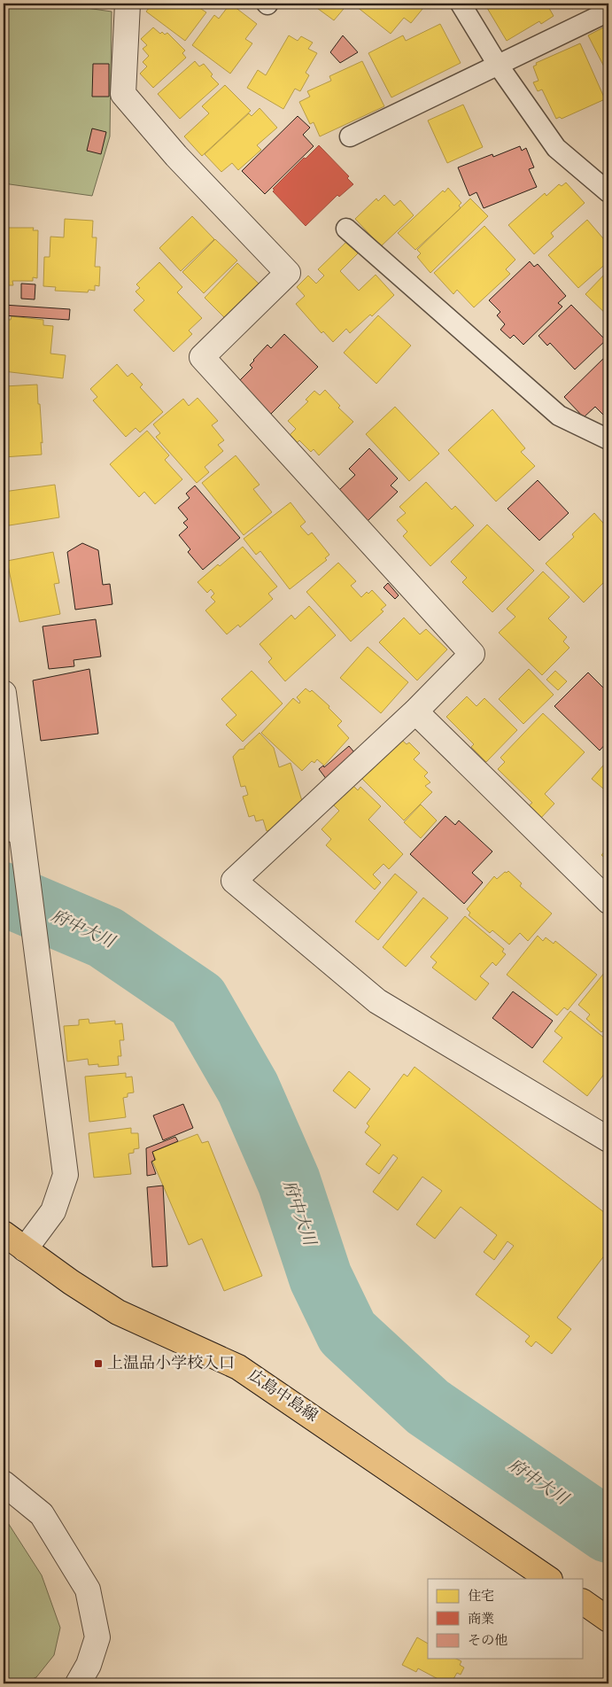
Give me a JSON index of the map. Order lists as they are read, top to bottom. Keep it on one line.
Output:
{"streets":{"main road":["広島中島線"]},"water":["府中大川"],"places":{"transit":["上温品小学校入口"]},"legend":["住宅","商業","その他"]}
